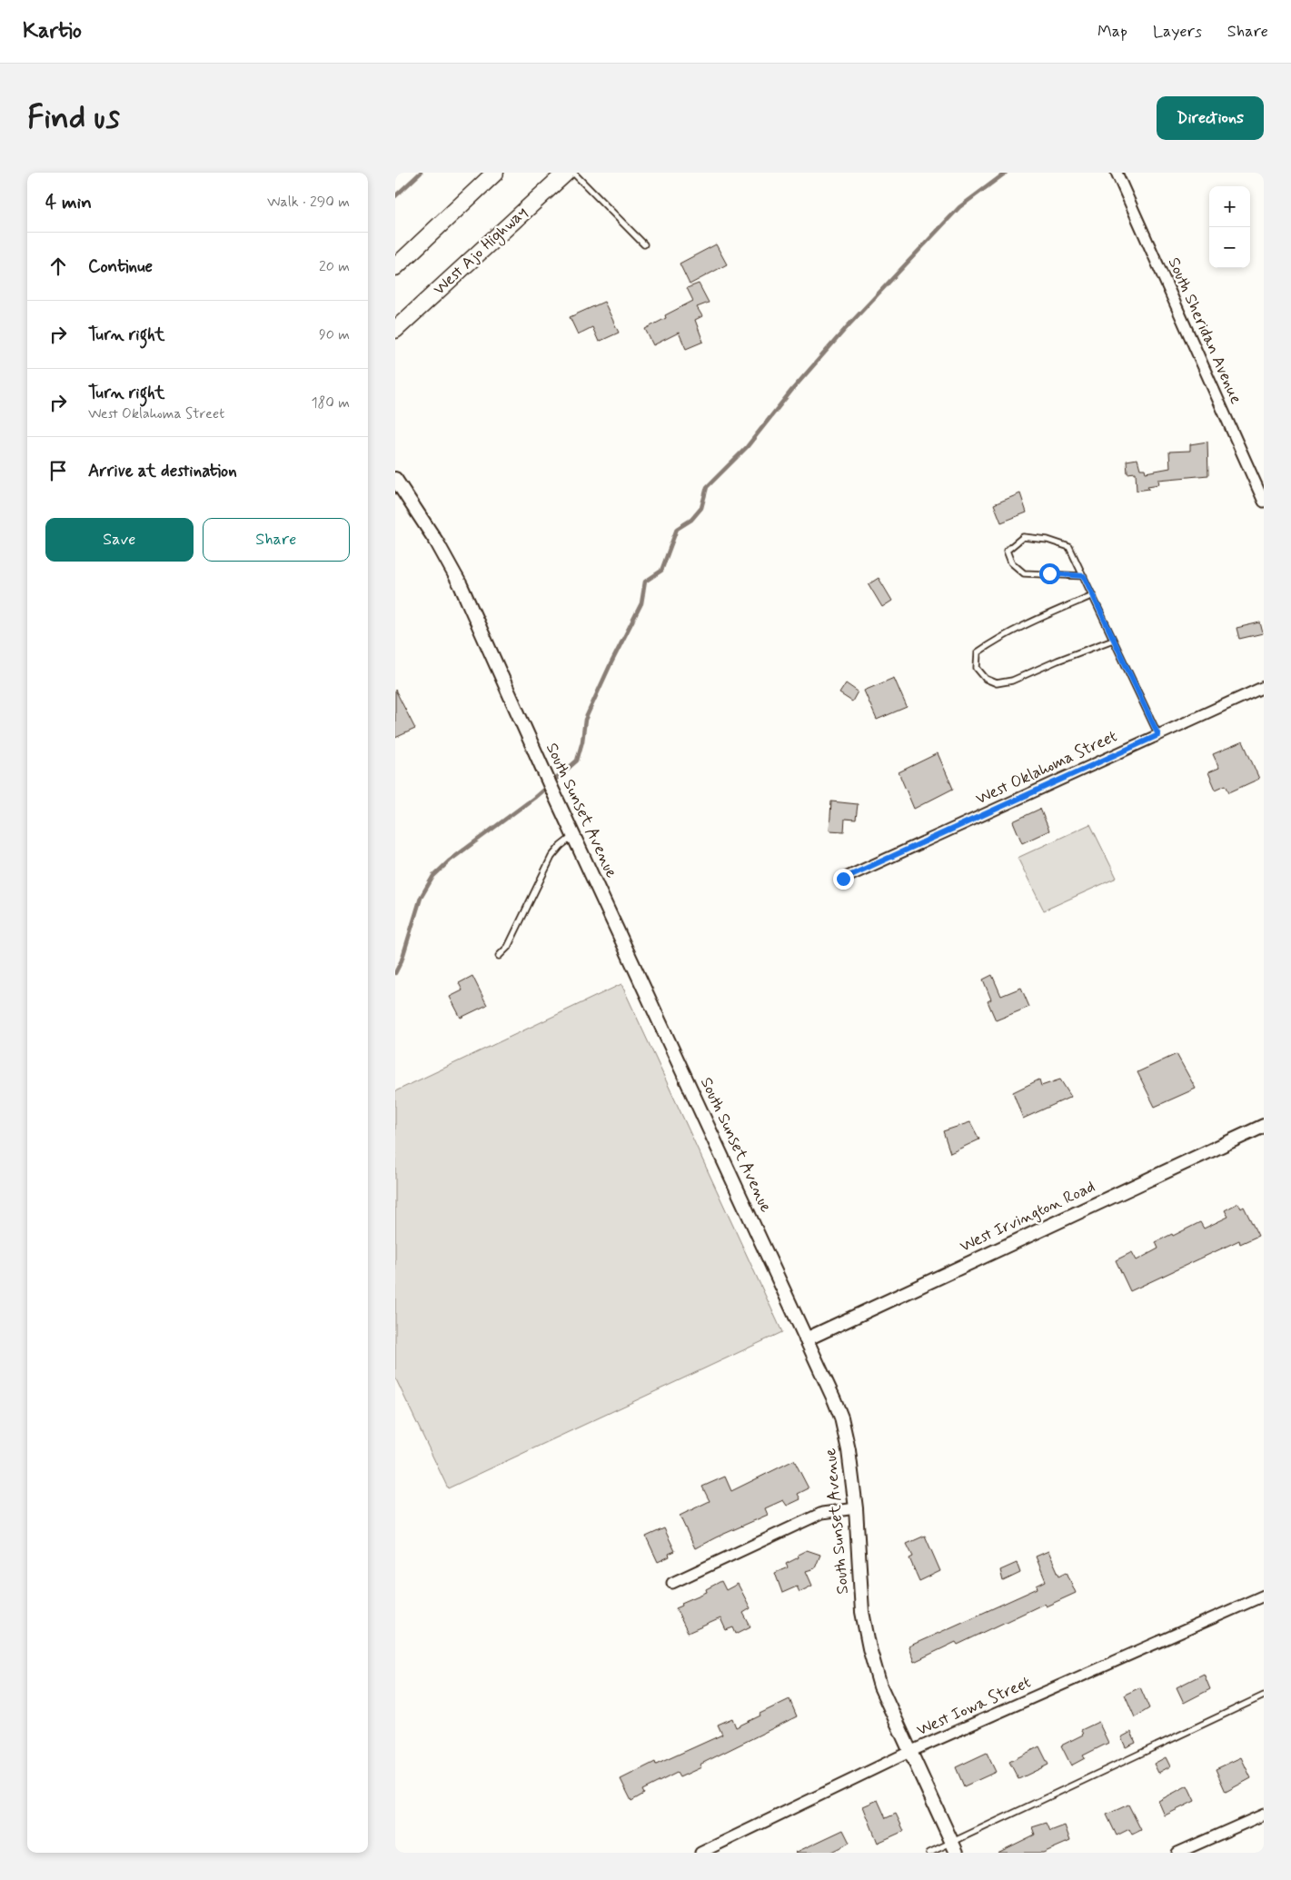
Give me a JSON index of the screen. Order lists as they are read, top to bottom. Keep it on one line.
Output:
{"streets":{"main road":["West Ajo Highway"],"street":["South Sheridan Avenue","West Oklahoma Street","South Sunset Avenue","West Irvington Road","West Iowa Street"]},"crossings":[["South Sunset Avenue","West Irvington Road"],["South Sunset Avenue","West Iowa Street"]],"page":{"header":"Kartio","nav":["Map","Layers","Share"],"buttons":["Directions",["Save","Share"]],"title":"Find us","heading":["4 min","Walk · 290 m"],"map_buttons":["+","−"],"list":[["Continue","20 m"],["Turn right","90 m"],["Turn right","West Oklahoma Street","180 m"],"Arrive at destination"]}}
